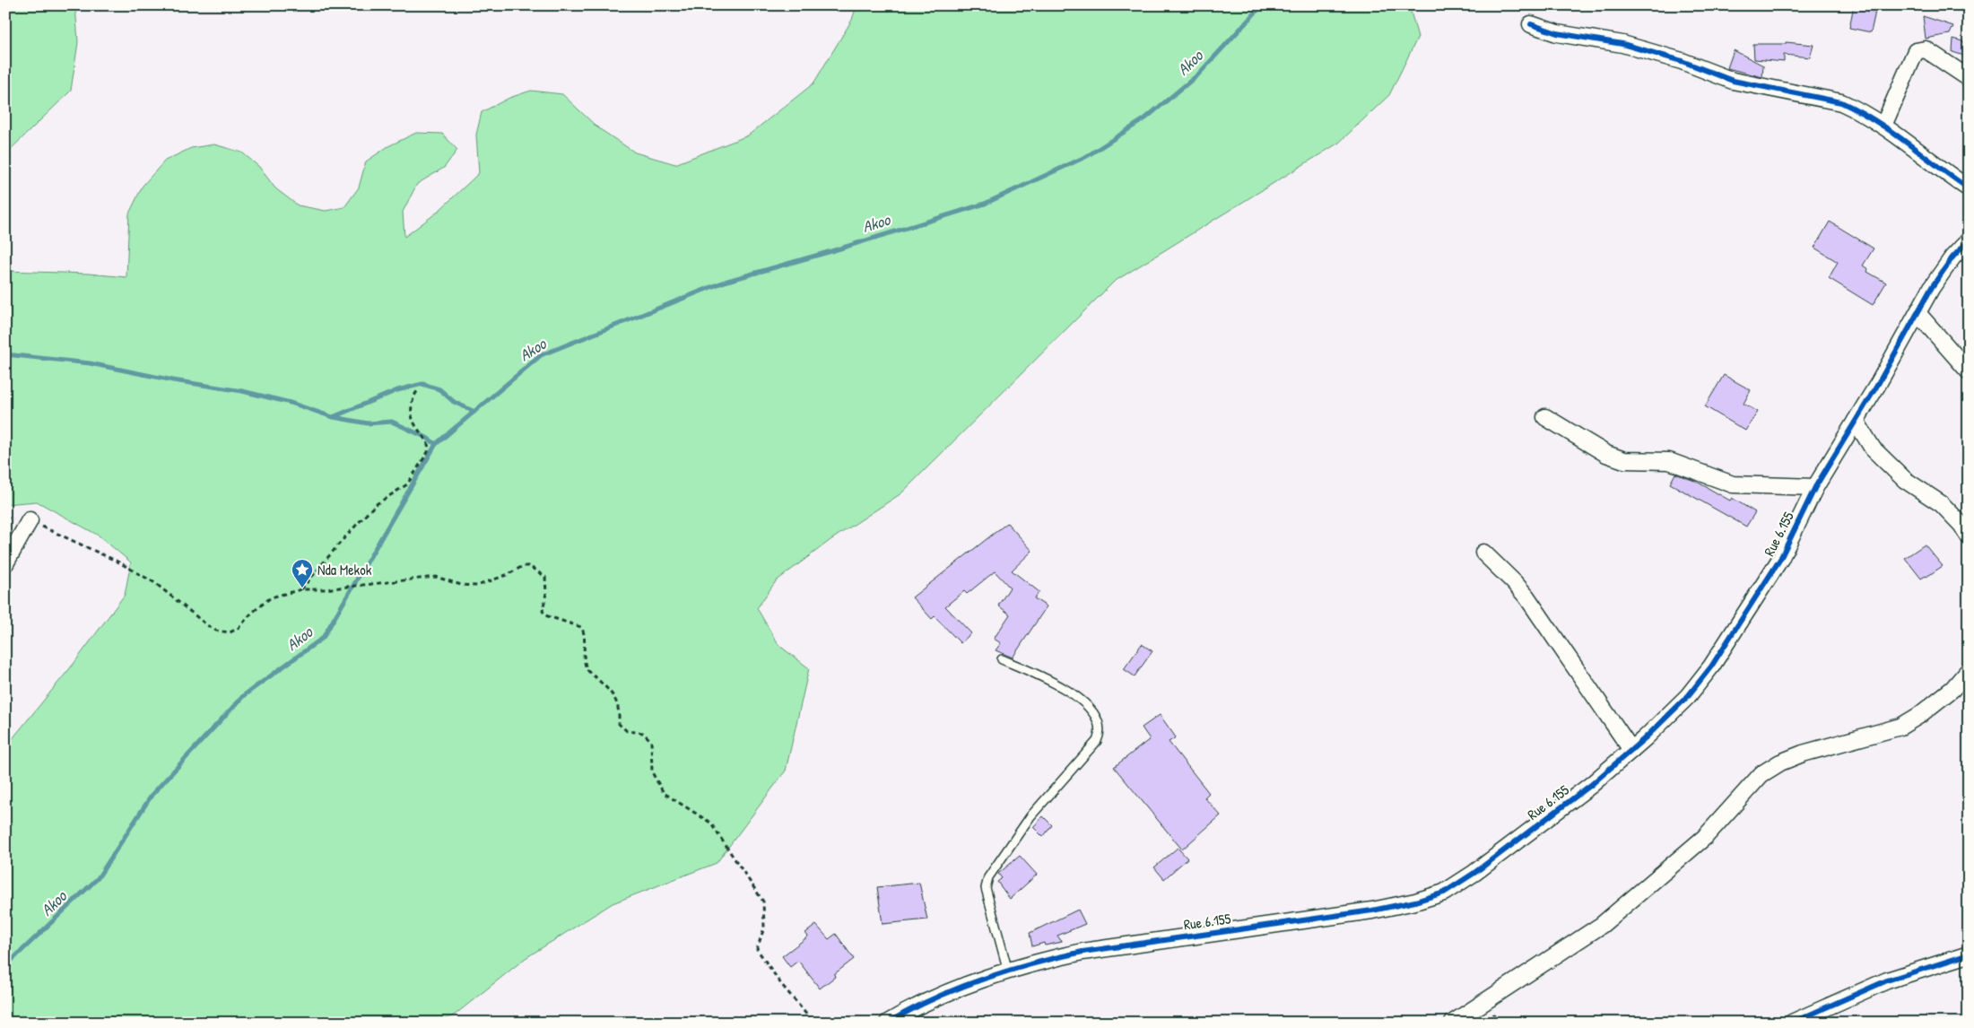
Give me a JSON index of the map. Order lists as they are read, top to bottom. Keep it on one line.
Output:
{"streets":{"street":["Rue 6.155"]},"water":["Akoo"],"places":{"place":["Nda Mekok"]}}
